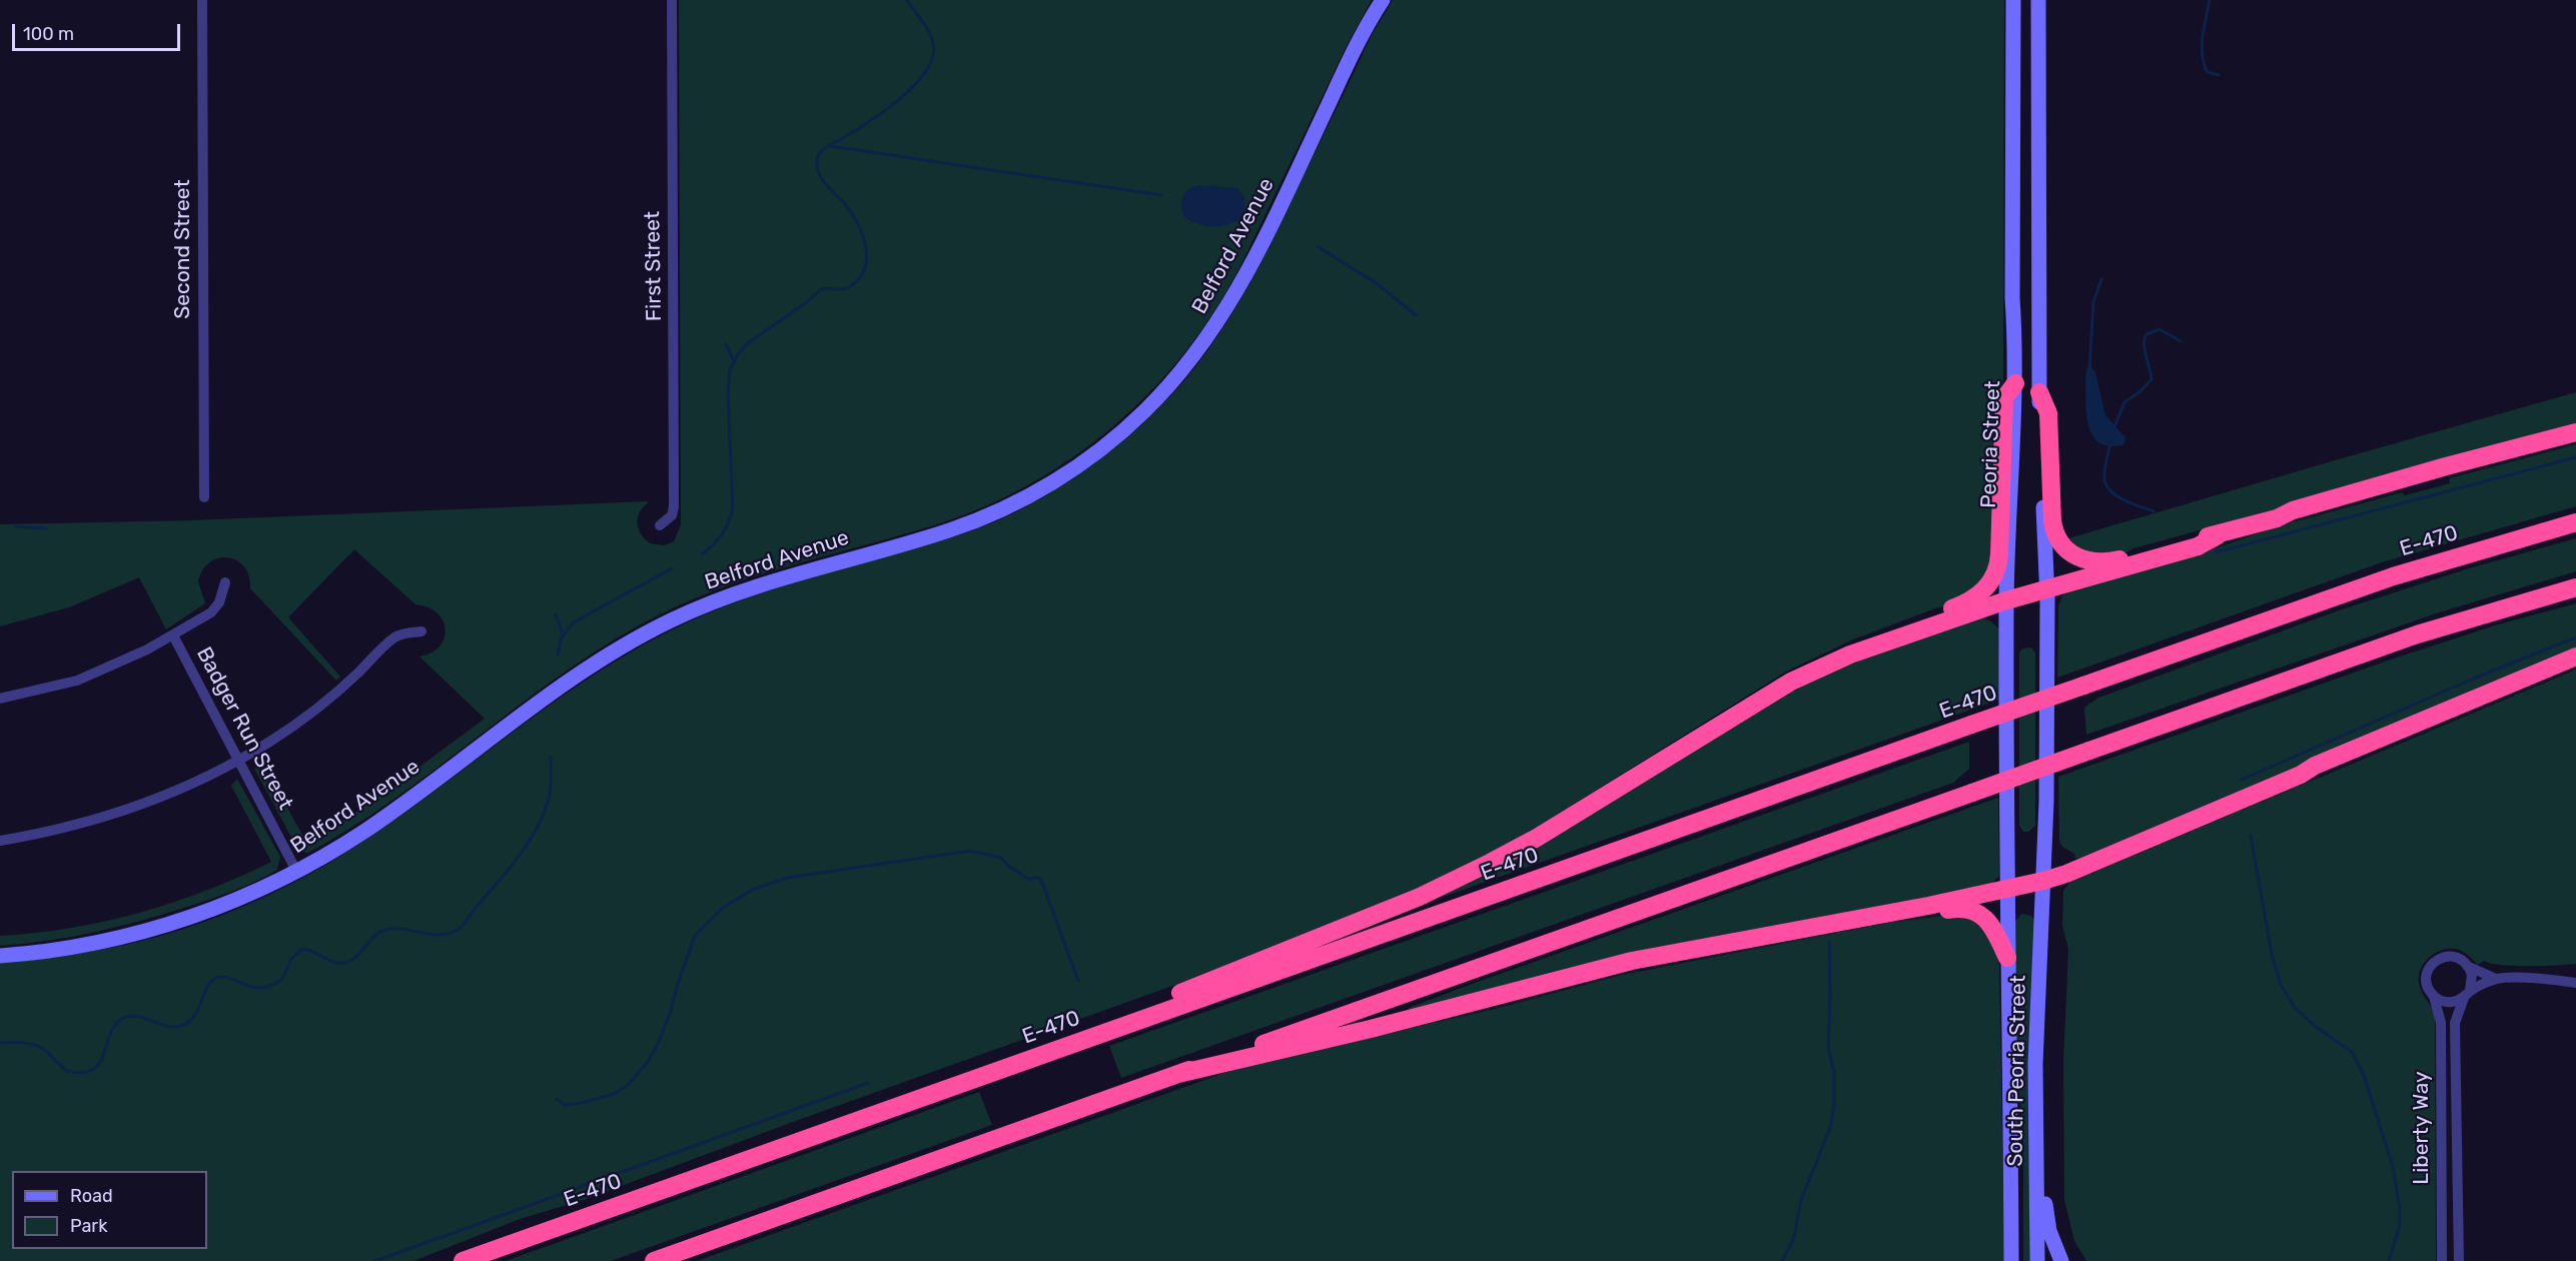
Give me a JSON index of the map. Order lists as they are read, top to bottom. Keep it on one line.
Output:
{"streets":{"highway":["E-470"],"main road":["Belford Avenue","Peoria Street","South Peoria Street"],"street":["Second Street","First Street","Badger Run Street","Liberty Way"]},"crossings":[["Belford Avenue","Badger Run Street"],["Peoria Street","South Peoria Street"]],"legend":["Road","Park"],"scale_bar":"100 m"}
